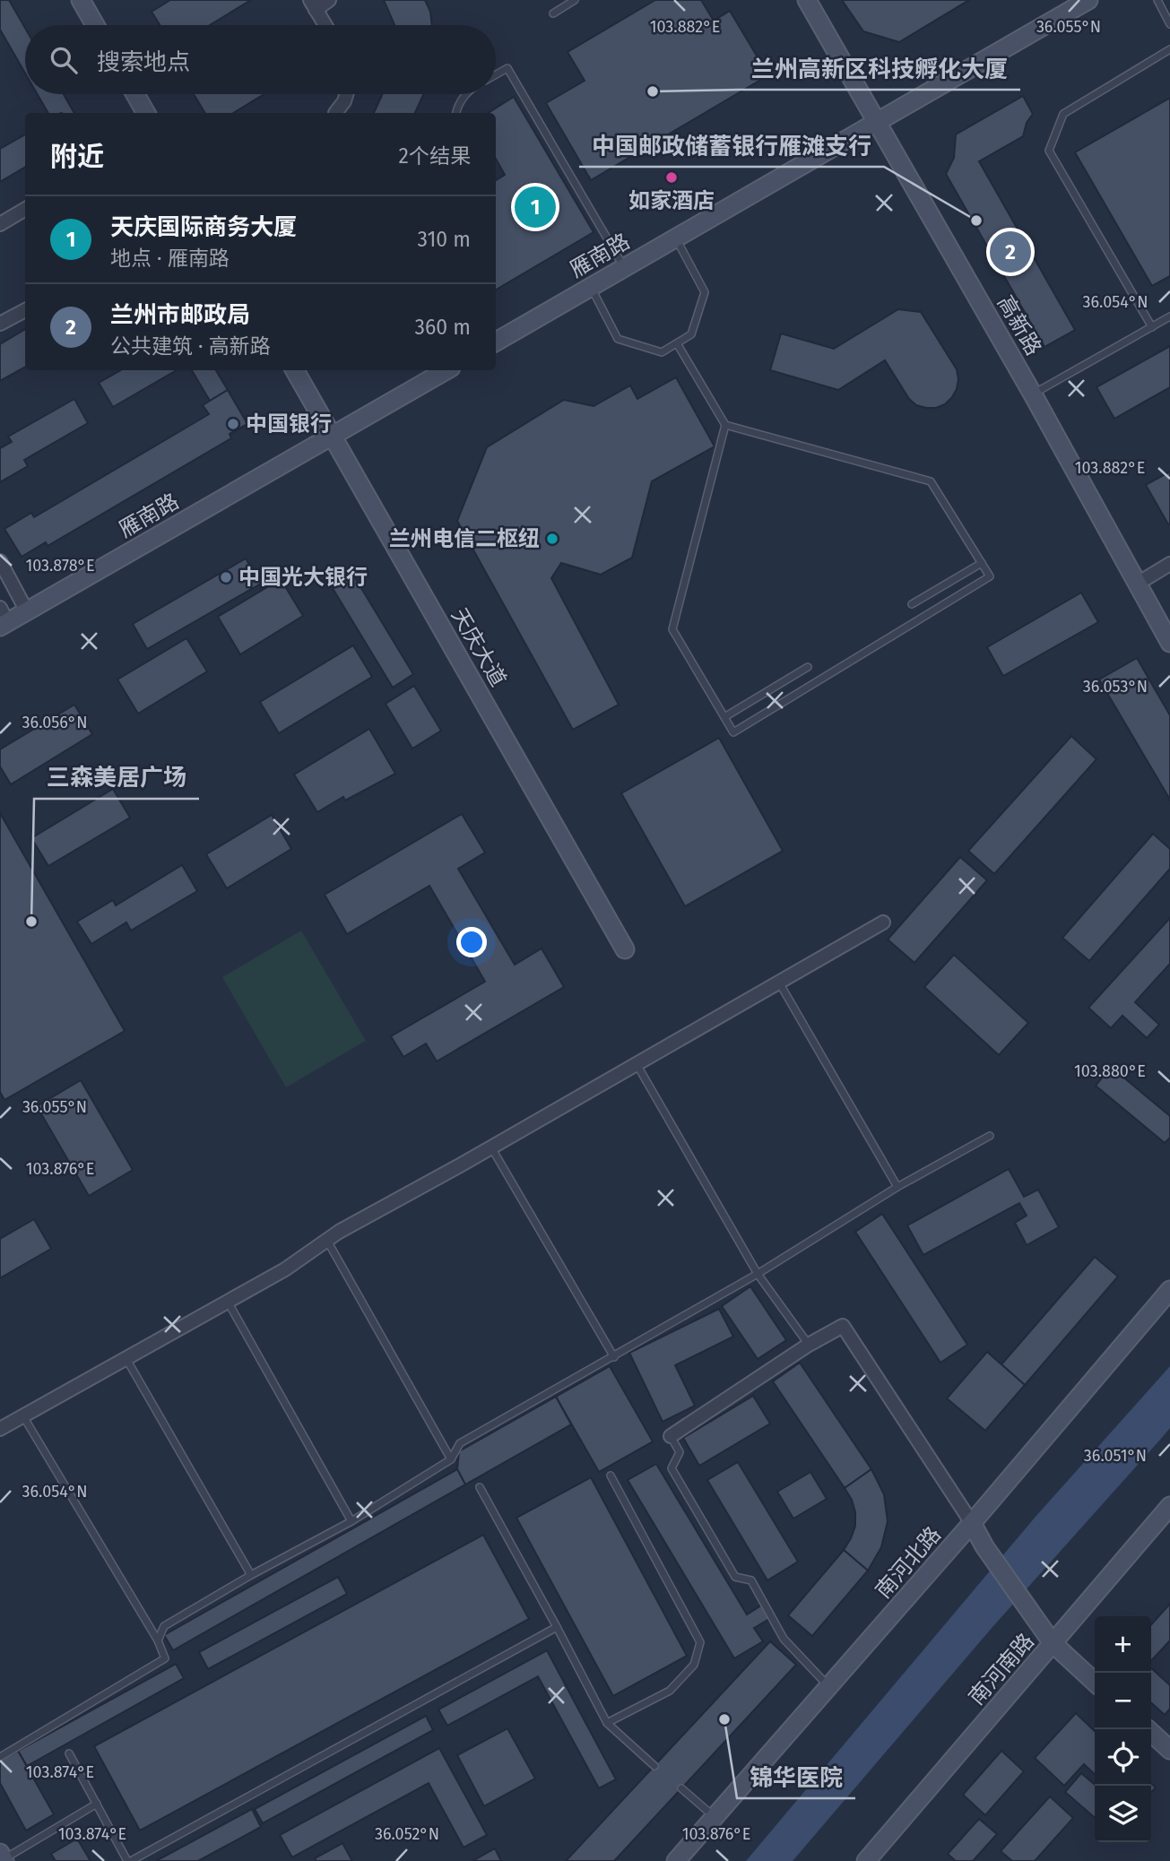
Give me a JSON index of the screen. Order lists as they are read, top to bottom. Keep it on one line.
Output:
{"streets":{"street":["雁南路","高新路","天庆大道","南河北路","南河南路"]},"crossings":[["雁南路","高新路"],["雁南路","天庆大道"]],"places":["兰州高新区科技孵化大厦","如家酒店","中国邮政储蓄银行雁滩支行","中国银行","兰州电信二枢纽","中国光大银行","三森美居广场","锦华医院"],"page":{"search":"搜索地点","heading":["附近","2个结果"],"pins":["1","2"],"list":[{"mark":"1","name":"天庆国际商务大厦","note":"地点 · 雁南路","value":"310 m"},{"mark":"2","name":"兰州市邮政局","note":"公共建筑 · 高新路","value":"360 m"}],"map_buttons":["+","−"]},"coordinates":["103.882°E","36.055°N","36.054°N","103.878°E","36.053°N","36.056°N","103.880°E","103.876°E","36.051°N","103.874°E","36.052°N"]}
